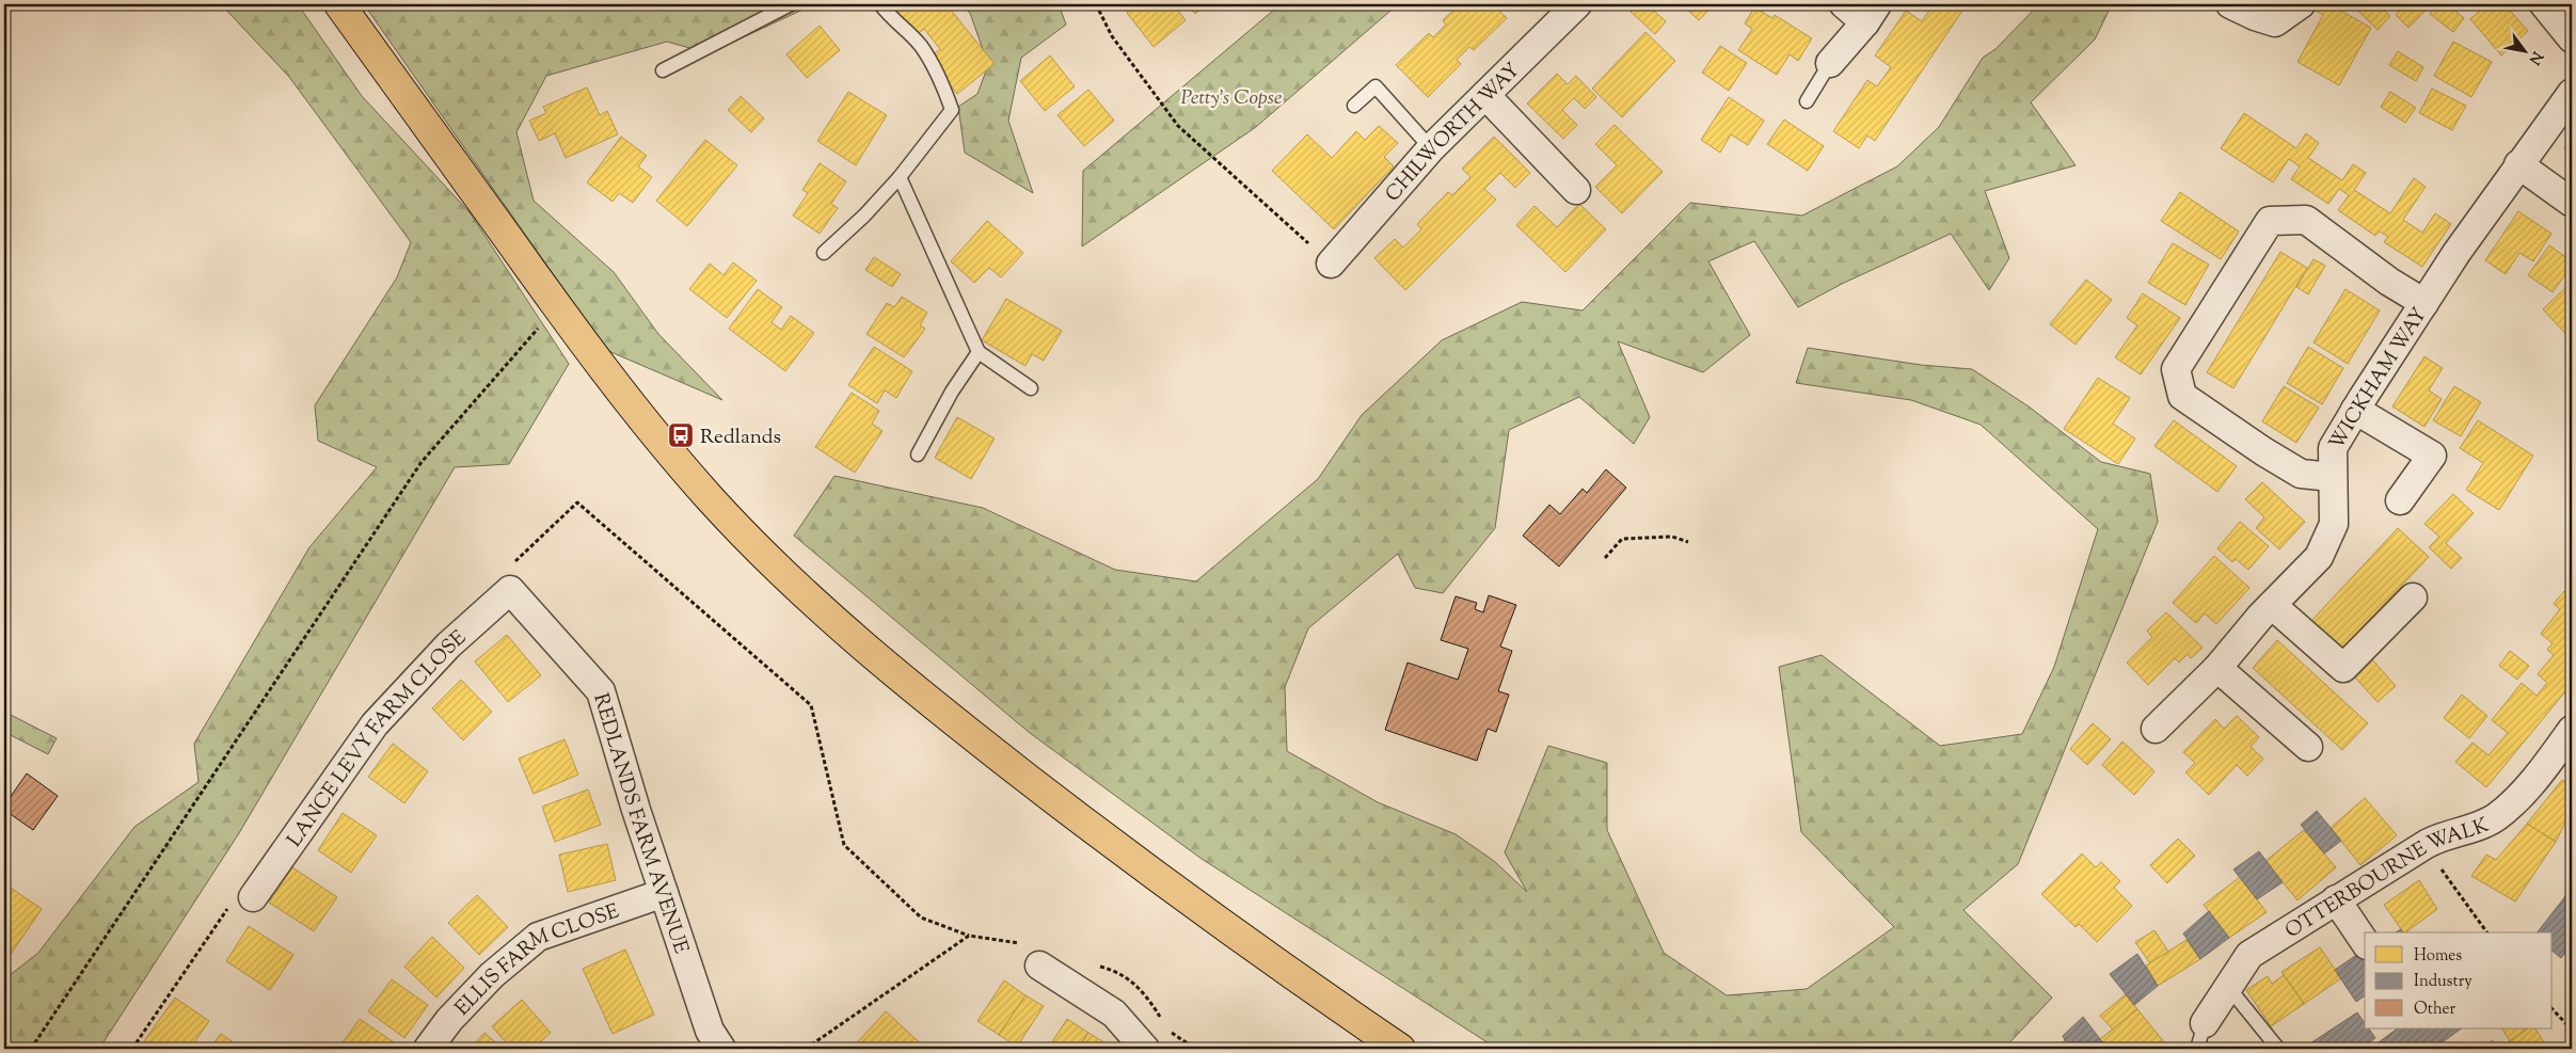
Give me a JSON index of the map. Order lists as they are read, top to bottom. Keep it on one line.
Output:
{"streets":{"street":["CHILWORTH WAY","WICKHAM WAY","LANCE LEVY FARM CLOSE","REDLANDS FARM AVENUE","OTTERBOURNE WALK","ELLIS FARM CLOSE"]},"crossings":[["LANCE LEVY FARM CLOSE","REDLANDS FARM AVENUE"],["REDLANDS FARM AVENUE","ELLIS FARM CLOSE"]],"parks":["Petty's Copse"],"places":{"bus stop":["Redlands"]},"legend":["Homes","Industry","Other"],"north":"bottom right"}
